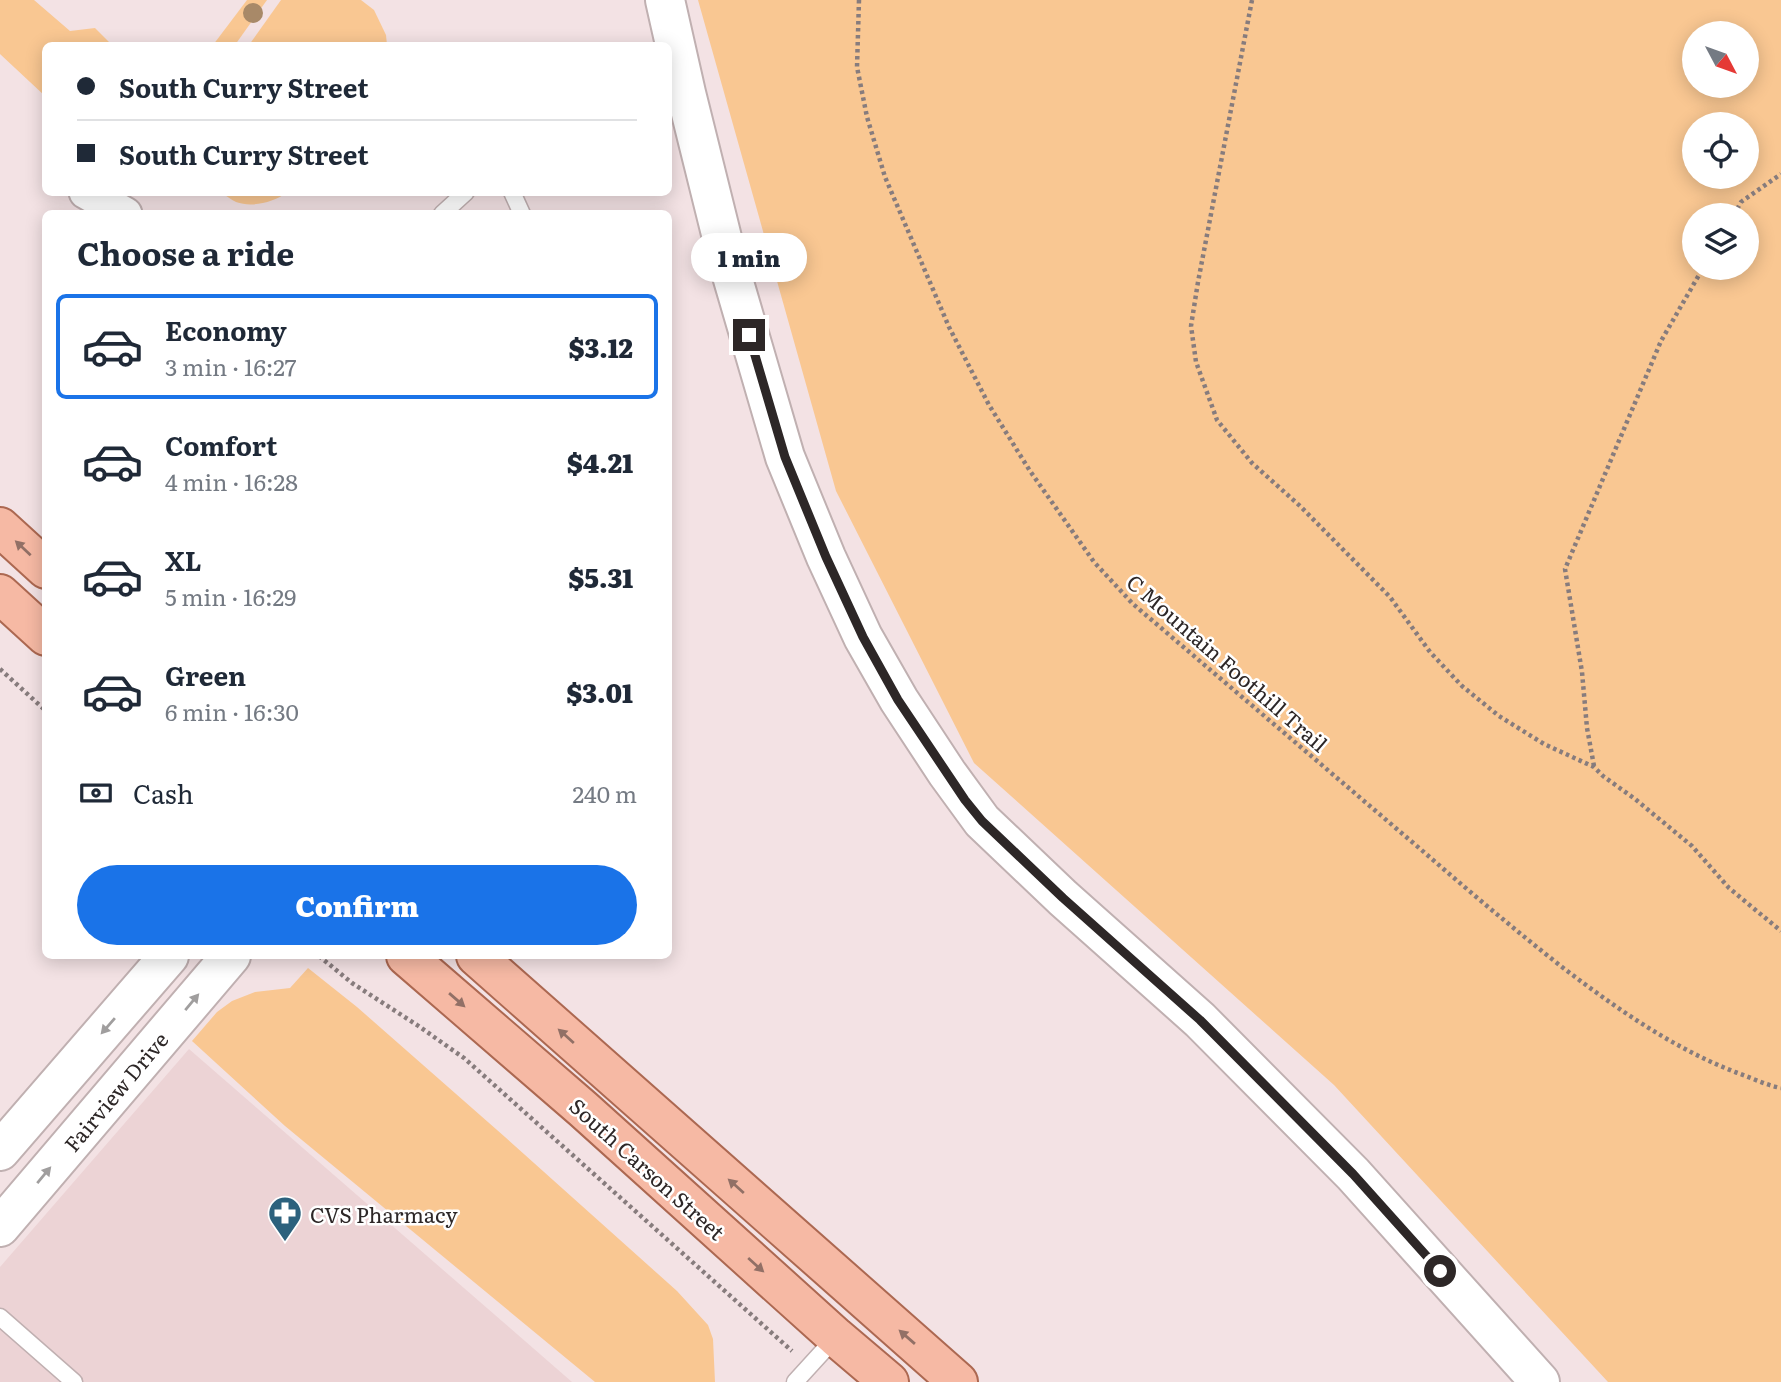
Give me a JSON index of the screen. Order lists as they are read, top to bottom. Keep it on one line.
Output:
{"streets":{"main road":["South Carson Street"],"street":["Fairview Drive"],"path":["C Mountain Foothill Trail"]},"places":{"pharmacy":["CVS Pharmacy"]},"north":"bottom right","page":{"banner":["South Curry Street","South Curry Street"],"heading":"Choose a ride","bubble":"1 min","list":[{"name":"Economy","note":"3 min · 16:27","value":"$3.12"},{"name":"Comfort","note":"4 min · 16:28","value":"$4.21"},{"name":"XL","note":"5 min · 16:29","value":"$5.31"},{"name":"Green","note":"6 min · 16:30","value":"$3.01"}],"pay":["Cash","240 m"],"buttons":"Confirm"}}
